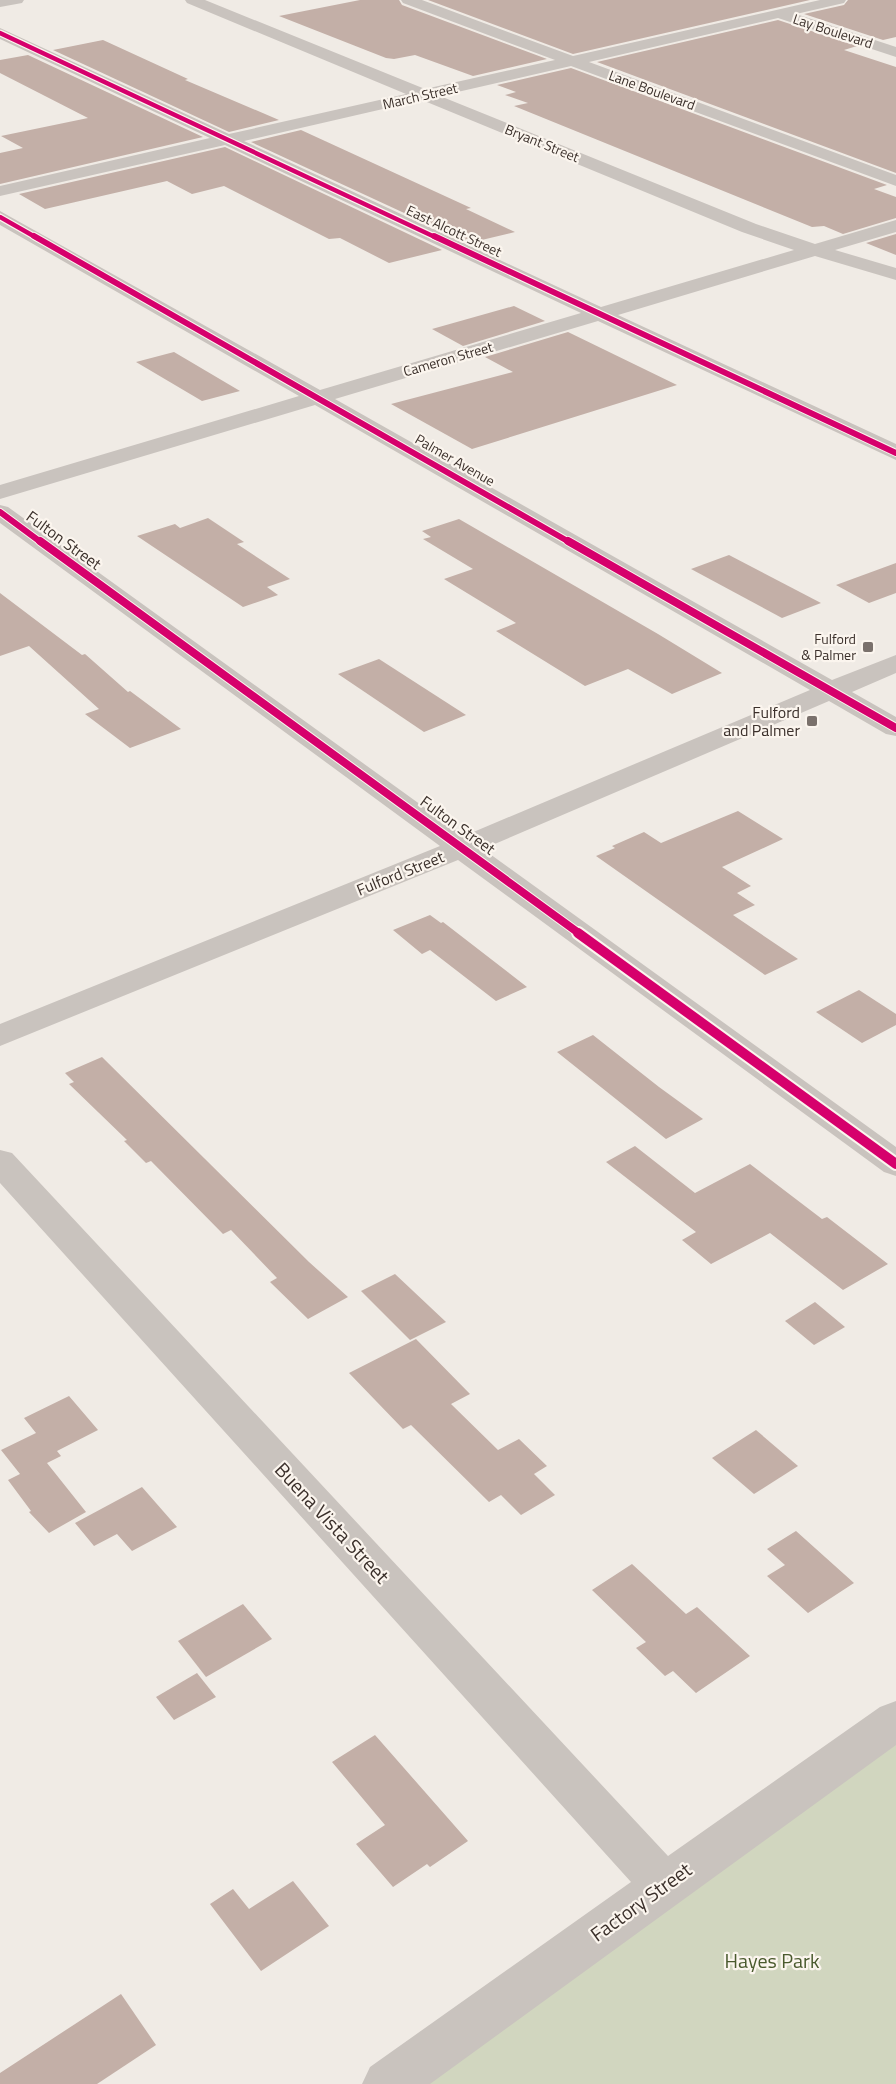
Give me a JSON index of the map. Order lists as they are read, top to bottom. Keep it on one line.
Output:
{"streets":{"street":["Lay Boulevard","Lane Boulevard","March Street","Bryant Street","East Alcott Street","Cameron Street","Palmer Avenue","Fulton Street","Fulford Street","Buena Vista Street","Factory Street"]},"crossings":[["Lay Boulevard","March Street"],["Lane Boulevard","March Street"],["March Street","Bryant Street"],["March Street","East Alcott Street"],["Bryant Street","Cameron Street"],["East Alcott Street","Cameron Street"],["Cameron Street","Palmer Avenue"],["Palmer Avenue","Fulford Street"],["Fulton Street","Fulford Street"],["Buena Vista Street","Factory Street"]],"parks":["Hayes Park"],"places":{"transit":["Fulford & Palmer","Fulford and Palmer"]}}
